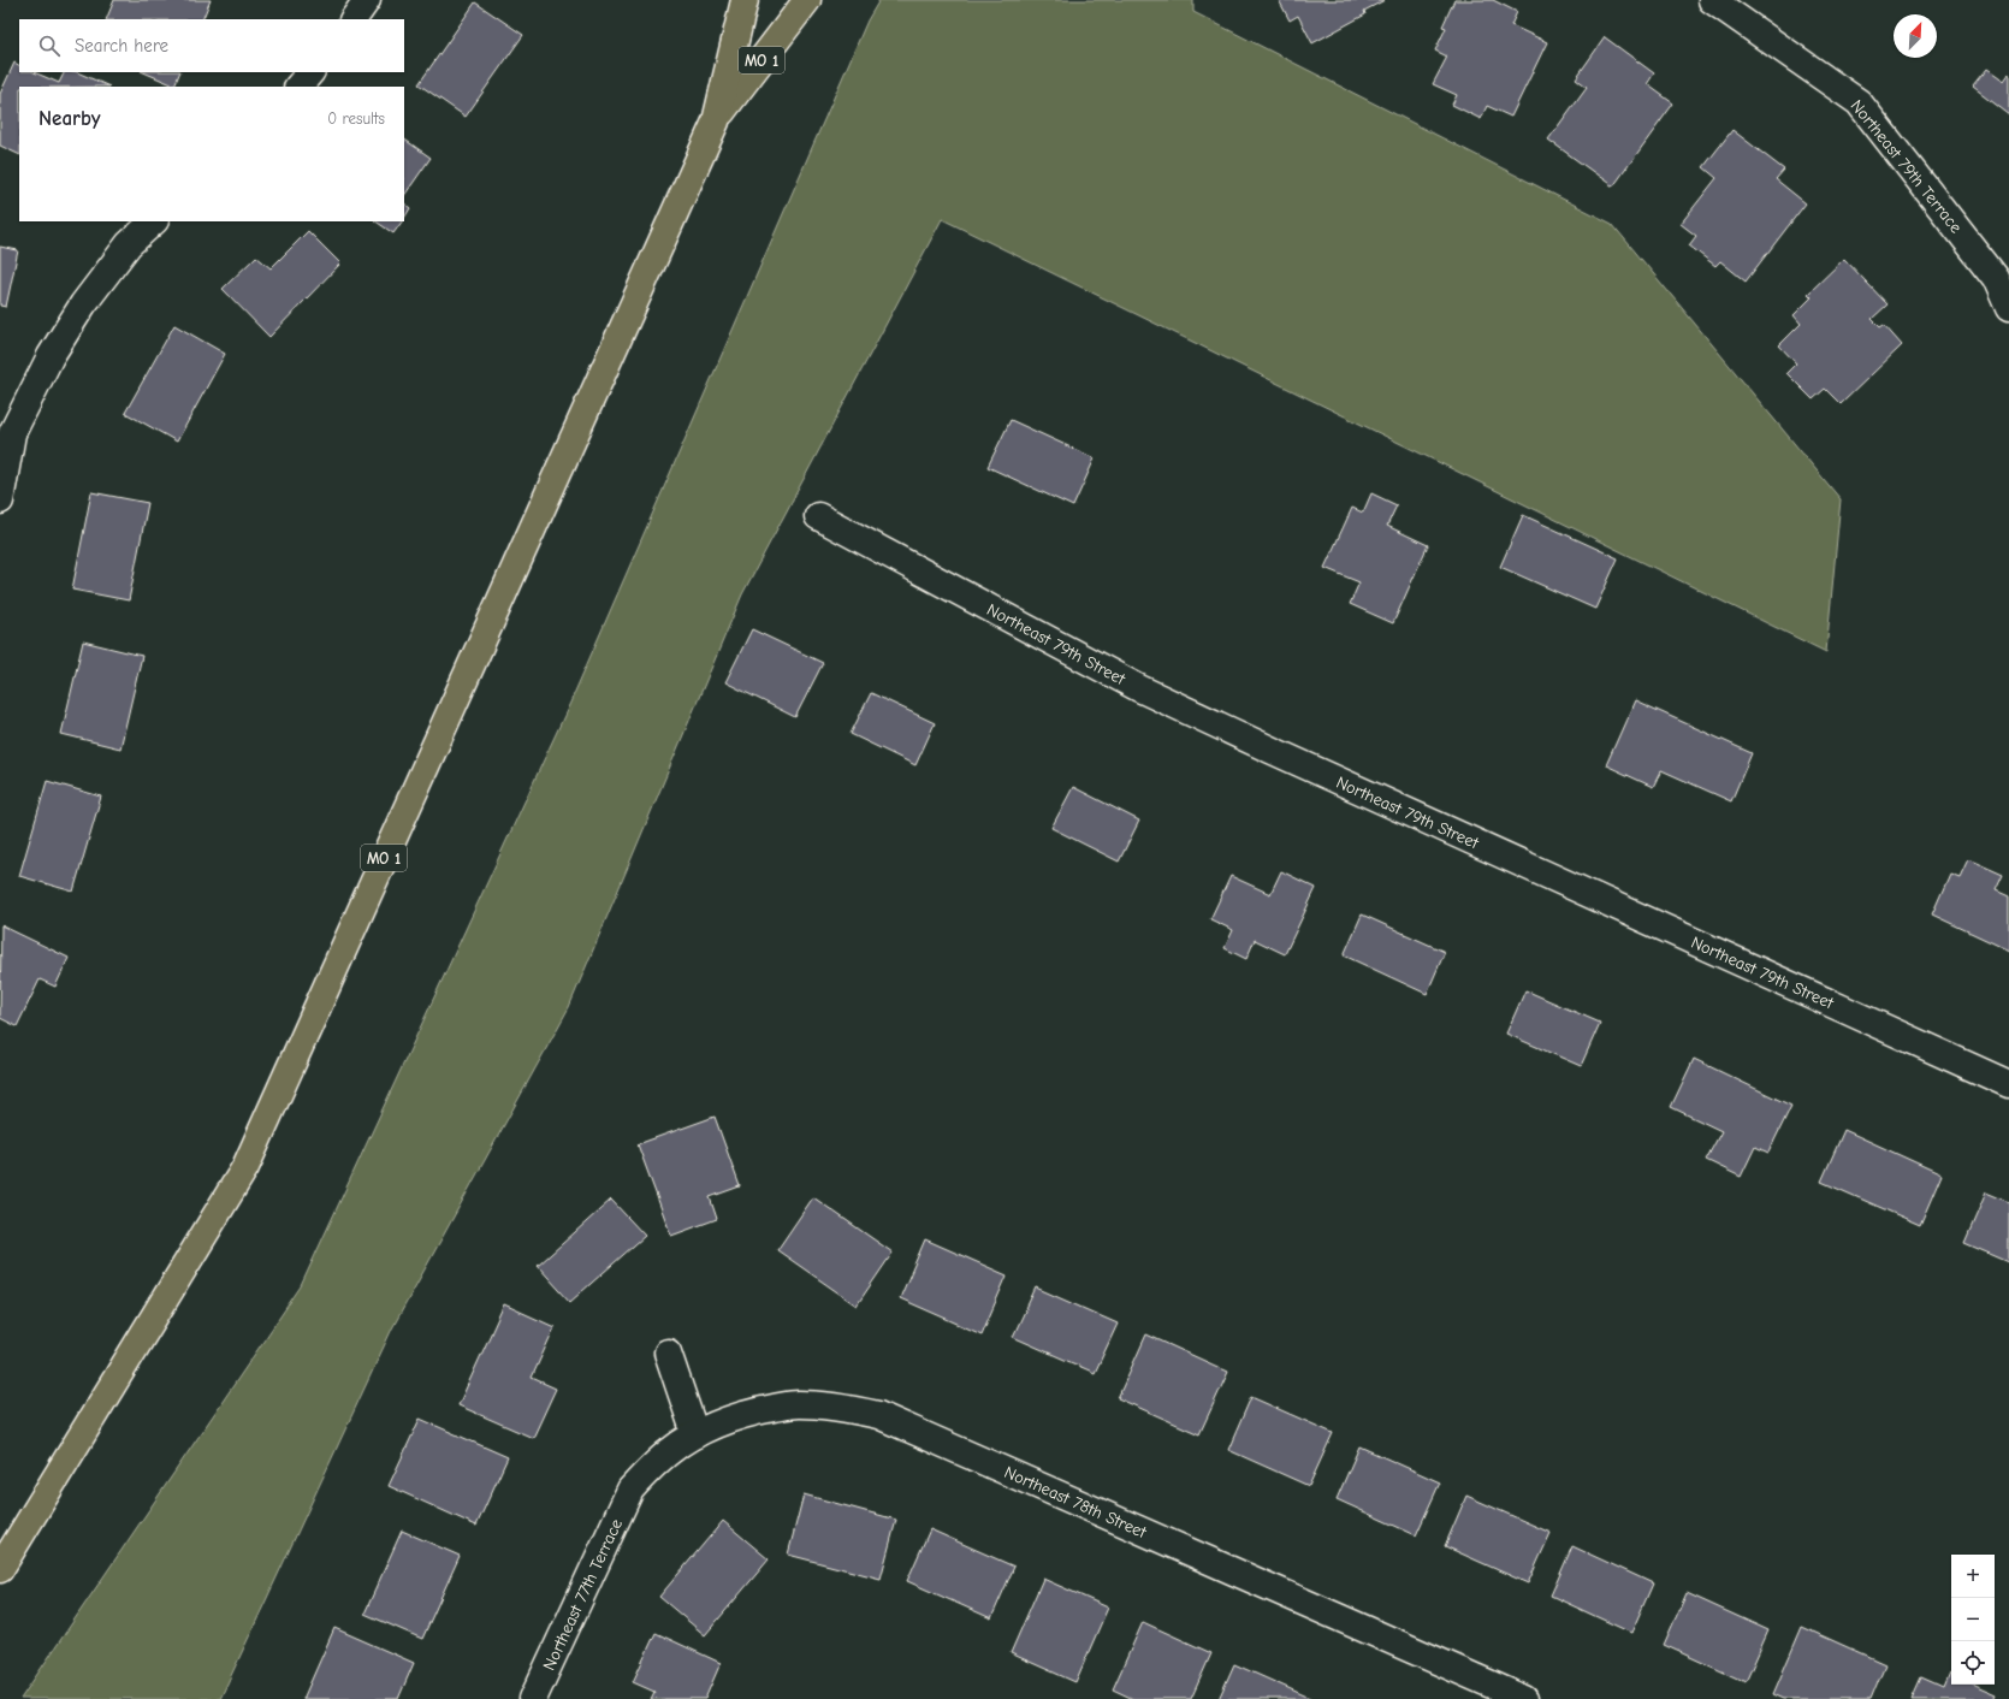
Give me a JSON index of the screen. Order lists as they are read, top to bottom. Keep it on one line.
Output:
{"streets":{"main road":["MO 1"],"street":["Northeast 79th Terrace","Northeast 79th Street","Northeast 78th Street","Northeast 77th Terrace"]},"crossings":[["Northeast 78th Street","Northeast 77th Terrace"]],"north":"top right","page":{"search":"Search here","heading":["Nearby","0 results"],"map_buttons":["+","−"]}}
